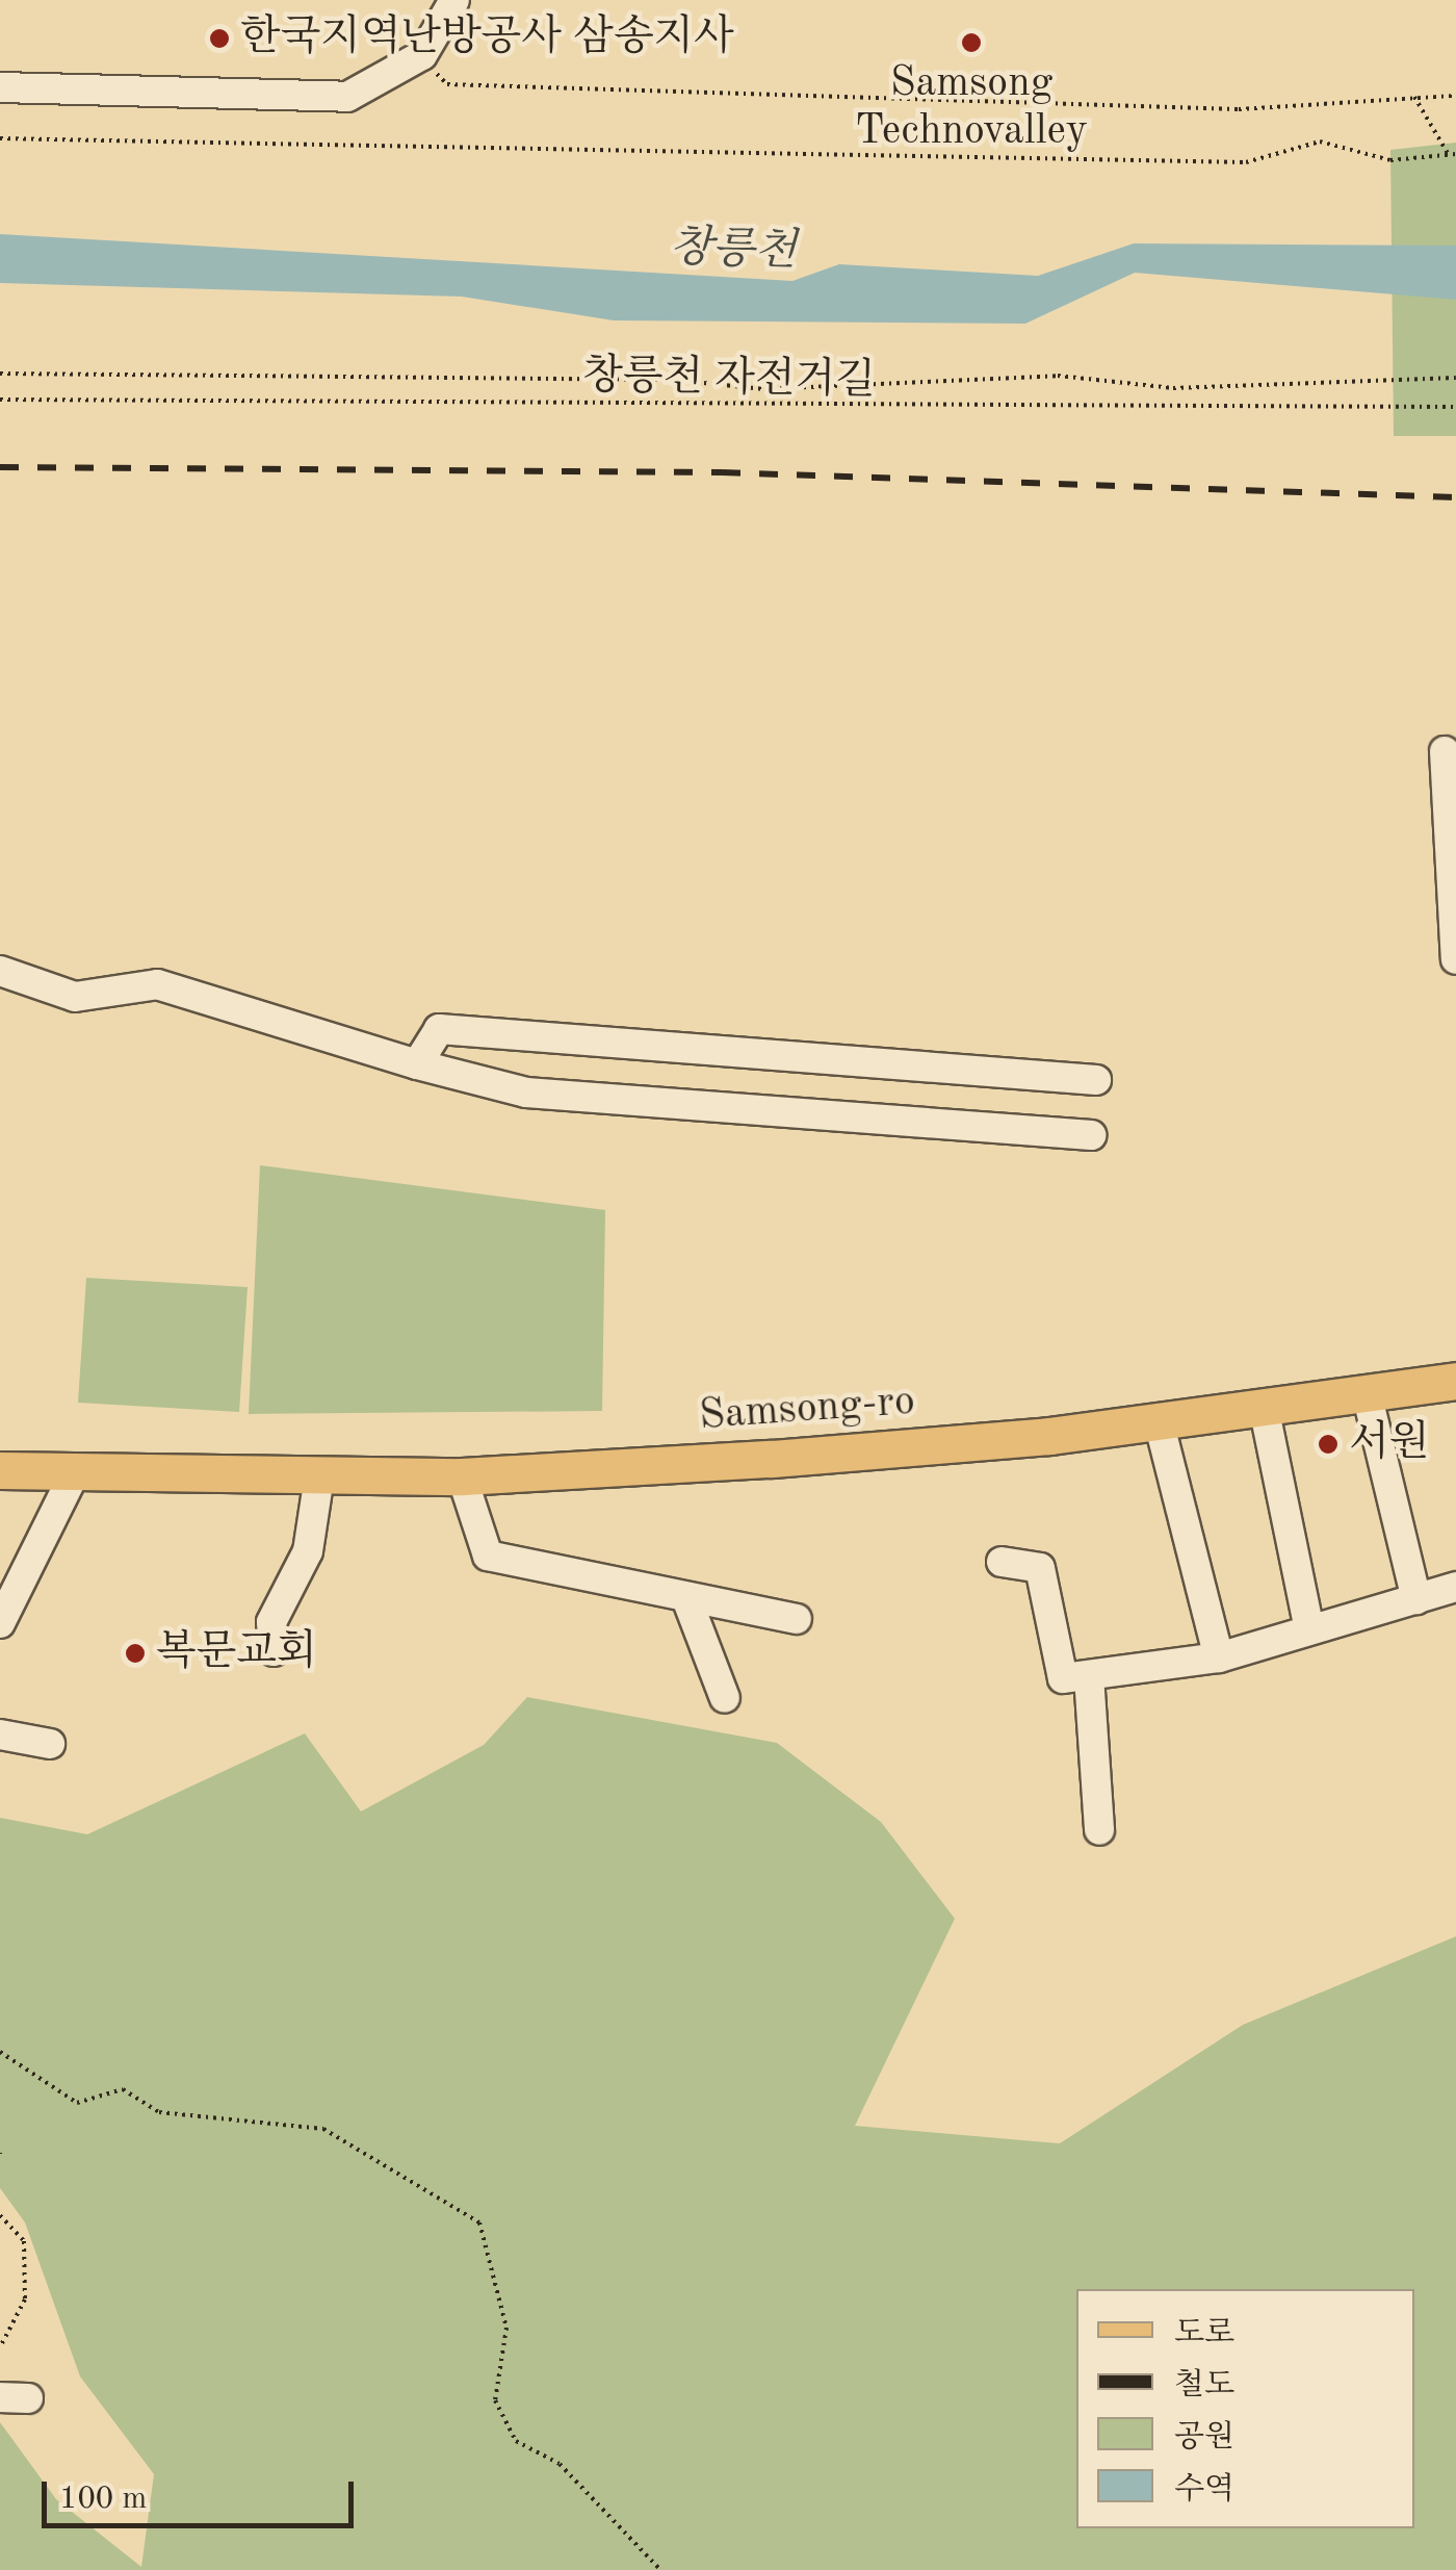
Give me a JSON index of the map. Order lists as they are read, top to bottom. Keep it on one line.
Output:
{"streets":{"main road":["Samsong-ro"],"path":["창릉천 자전거길"]},"water":["창릉천"],"places":["한국지역난방공사 삼송지사","Samsong Technovalley","서원","복문교회"],"legend":["도로","철도","공원","수역"],"scale_bar":"100 m"}
